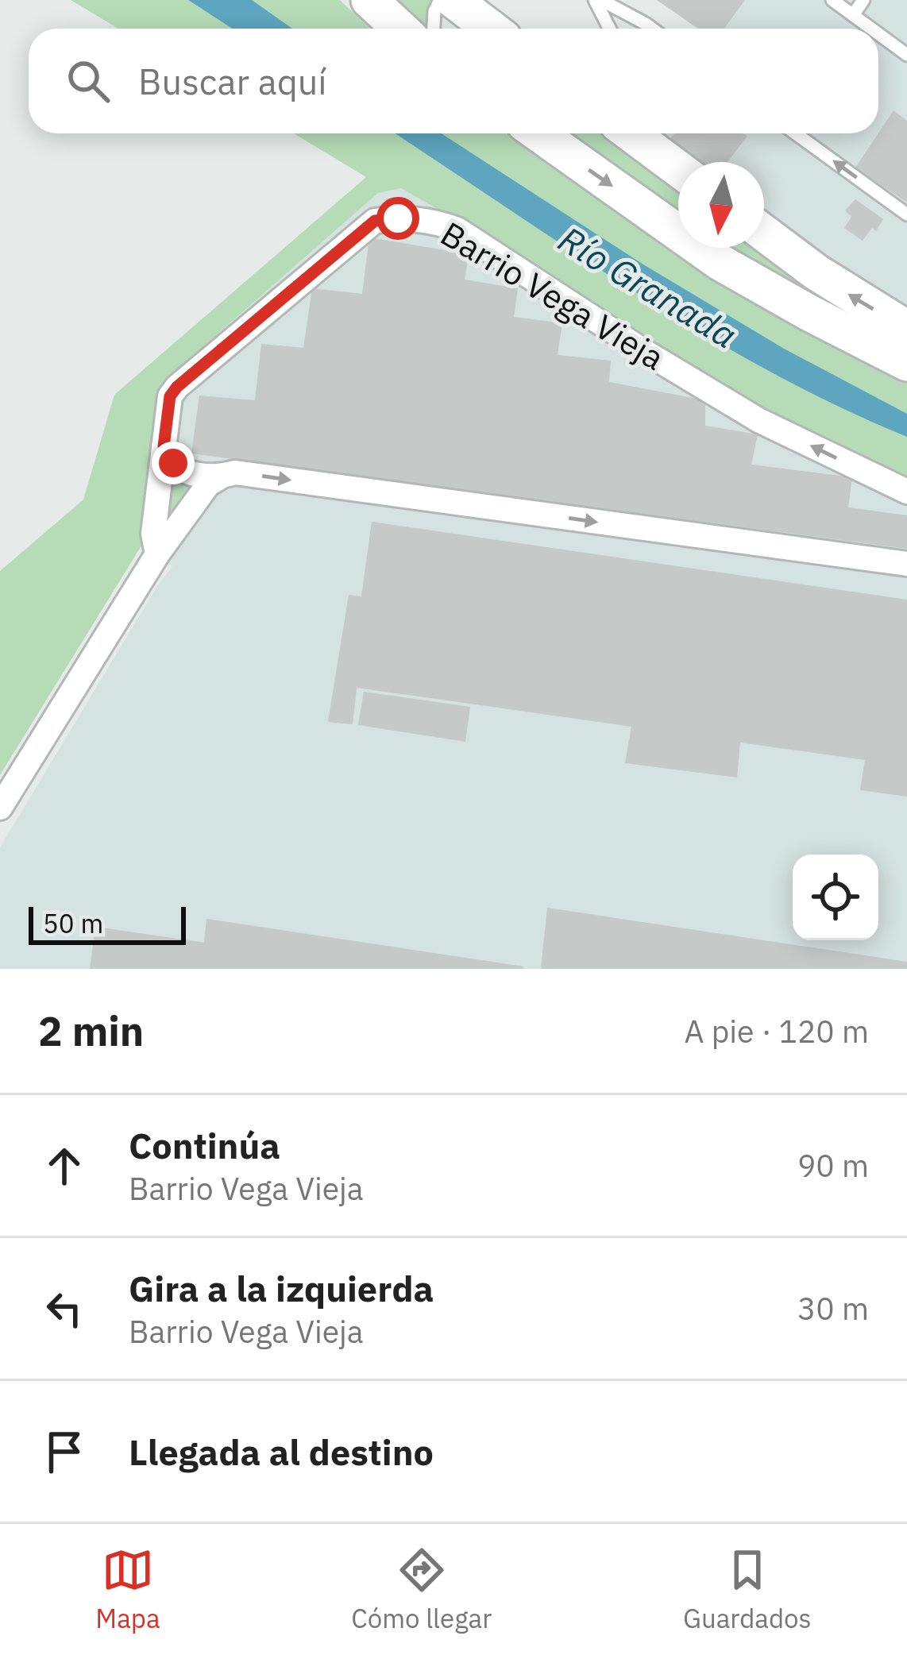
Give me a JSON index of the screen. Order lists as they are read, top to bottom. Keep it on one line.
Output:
{"streets":{"street":["Barrio Vega Vieja"]},"water":["Río Granada"],"scale_bar":"50 m","north":"bottom","page":{"search":"Buscar aquí","scale":"50 m","heading":["2 min","A pie · 120 m"],"list":[["Continúa","Barrio Vega Vieja","90 m"],["Gira a la izquierda","Barrio Vega Vieja","30 m"],"Llegada al destino"],"nav":["Mapa","Cómo llegar","Guardados"]}}
